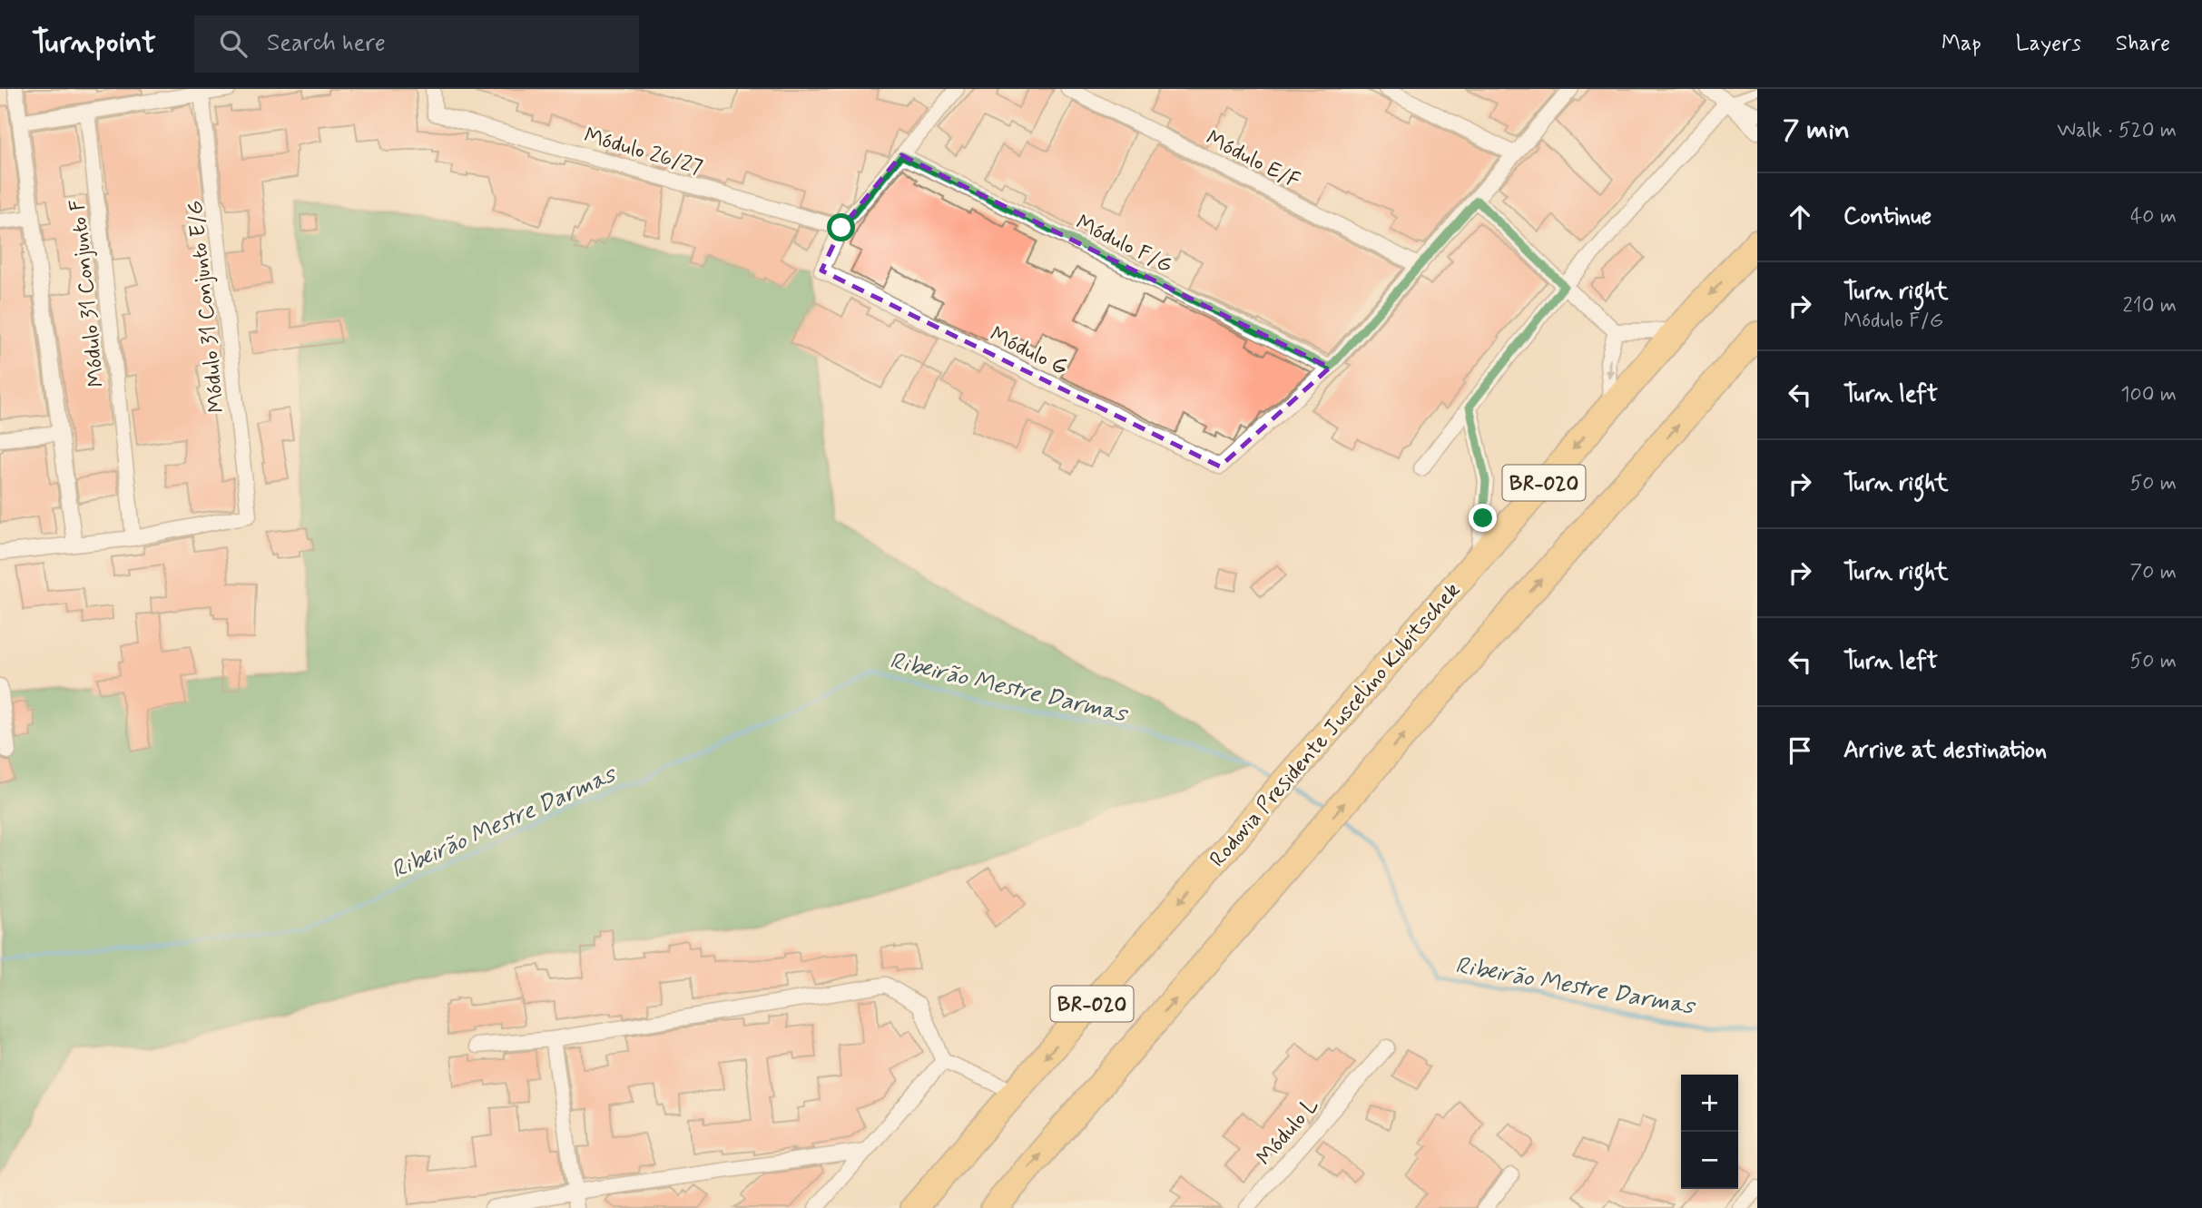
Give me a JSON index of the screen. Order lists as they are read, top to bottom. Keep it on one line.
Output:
{"streets":{"highway":["BR-020","Rodovia Presidente Juscelino Kubitschek"],"street":["Módulo 26/27","Módulo E/F","Módulo F/G","Módulo 31 Conjunto F","Módulo 31 Conjunto E/G","Módulo G","Módulo L"]},"crossings":[["Módulo 26/27","Módulo G"],["Módulo F/G","Módulo G"],["Módulo 31 Conjunto F","Módulo 31 Conjunto E/G"]],"water":["Ribeirão Mestre Darmas"],"page":{"header":"Turnpoint","search":"Search here","nav":["Map","Layers","Share"],"heading":["7 min","Walk · 520 m"],"list":[["Continue","40 m"],["Turn right","Módulo F/G","210 m"],["Turn left","100 m"],["Turn right","50 m"],["Turn right","70 m"],["Turn left","50 m"],"Arrive at destination"],"map_buttons":["+","−"]}}
